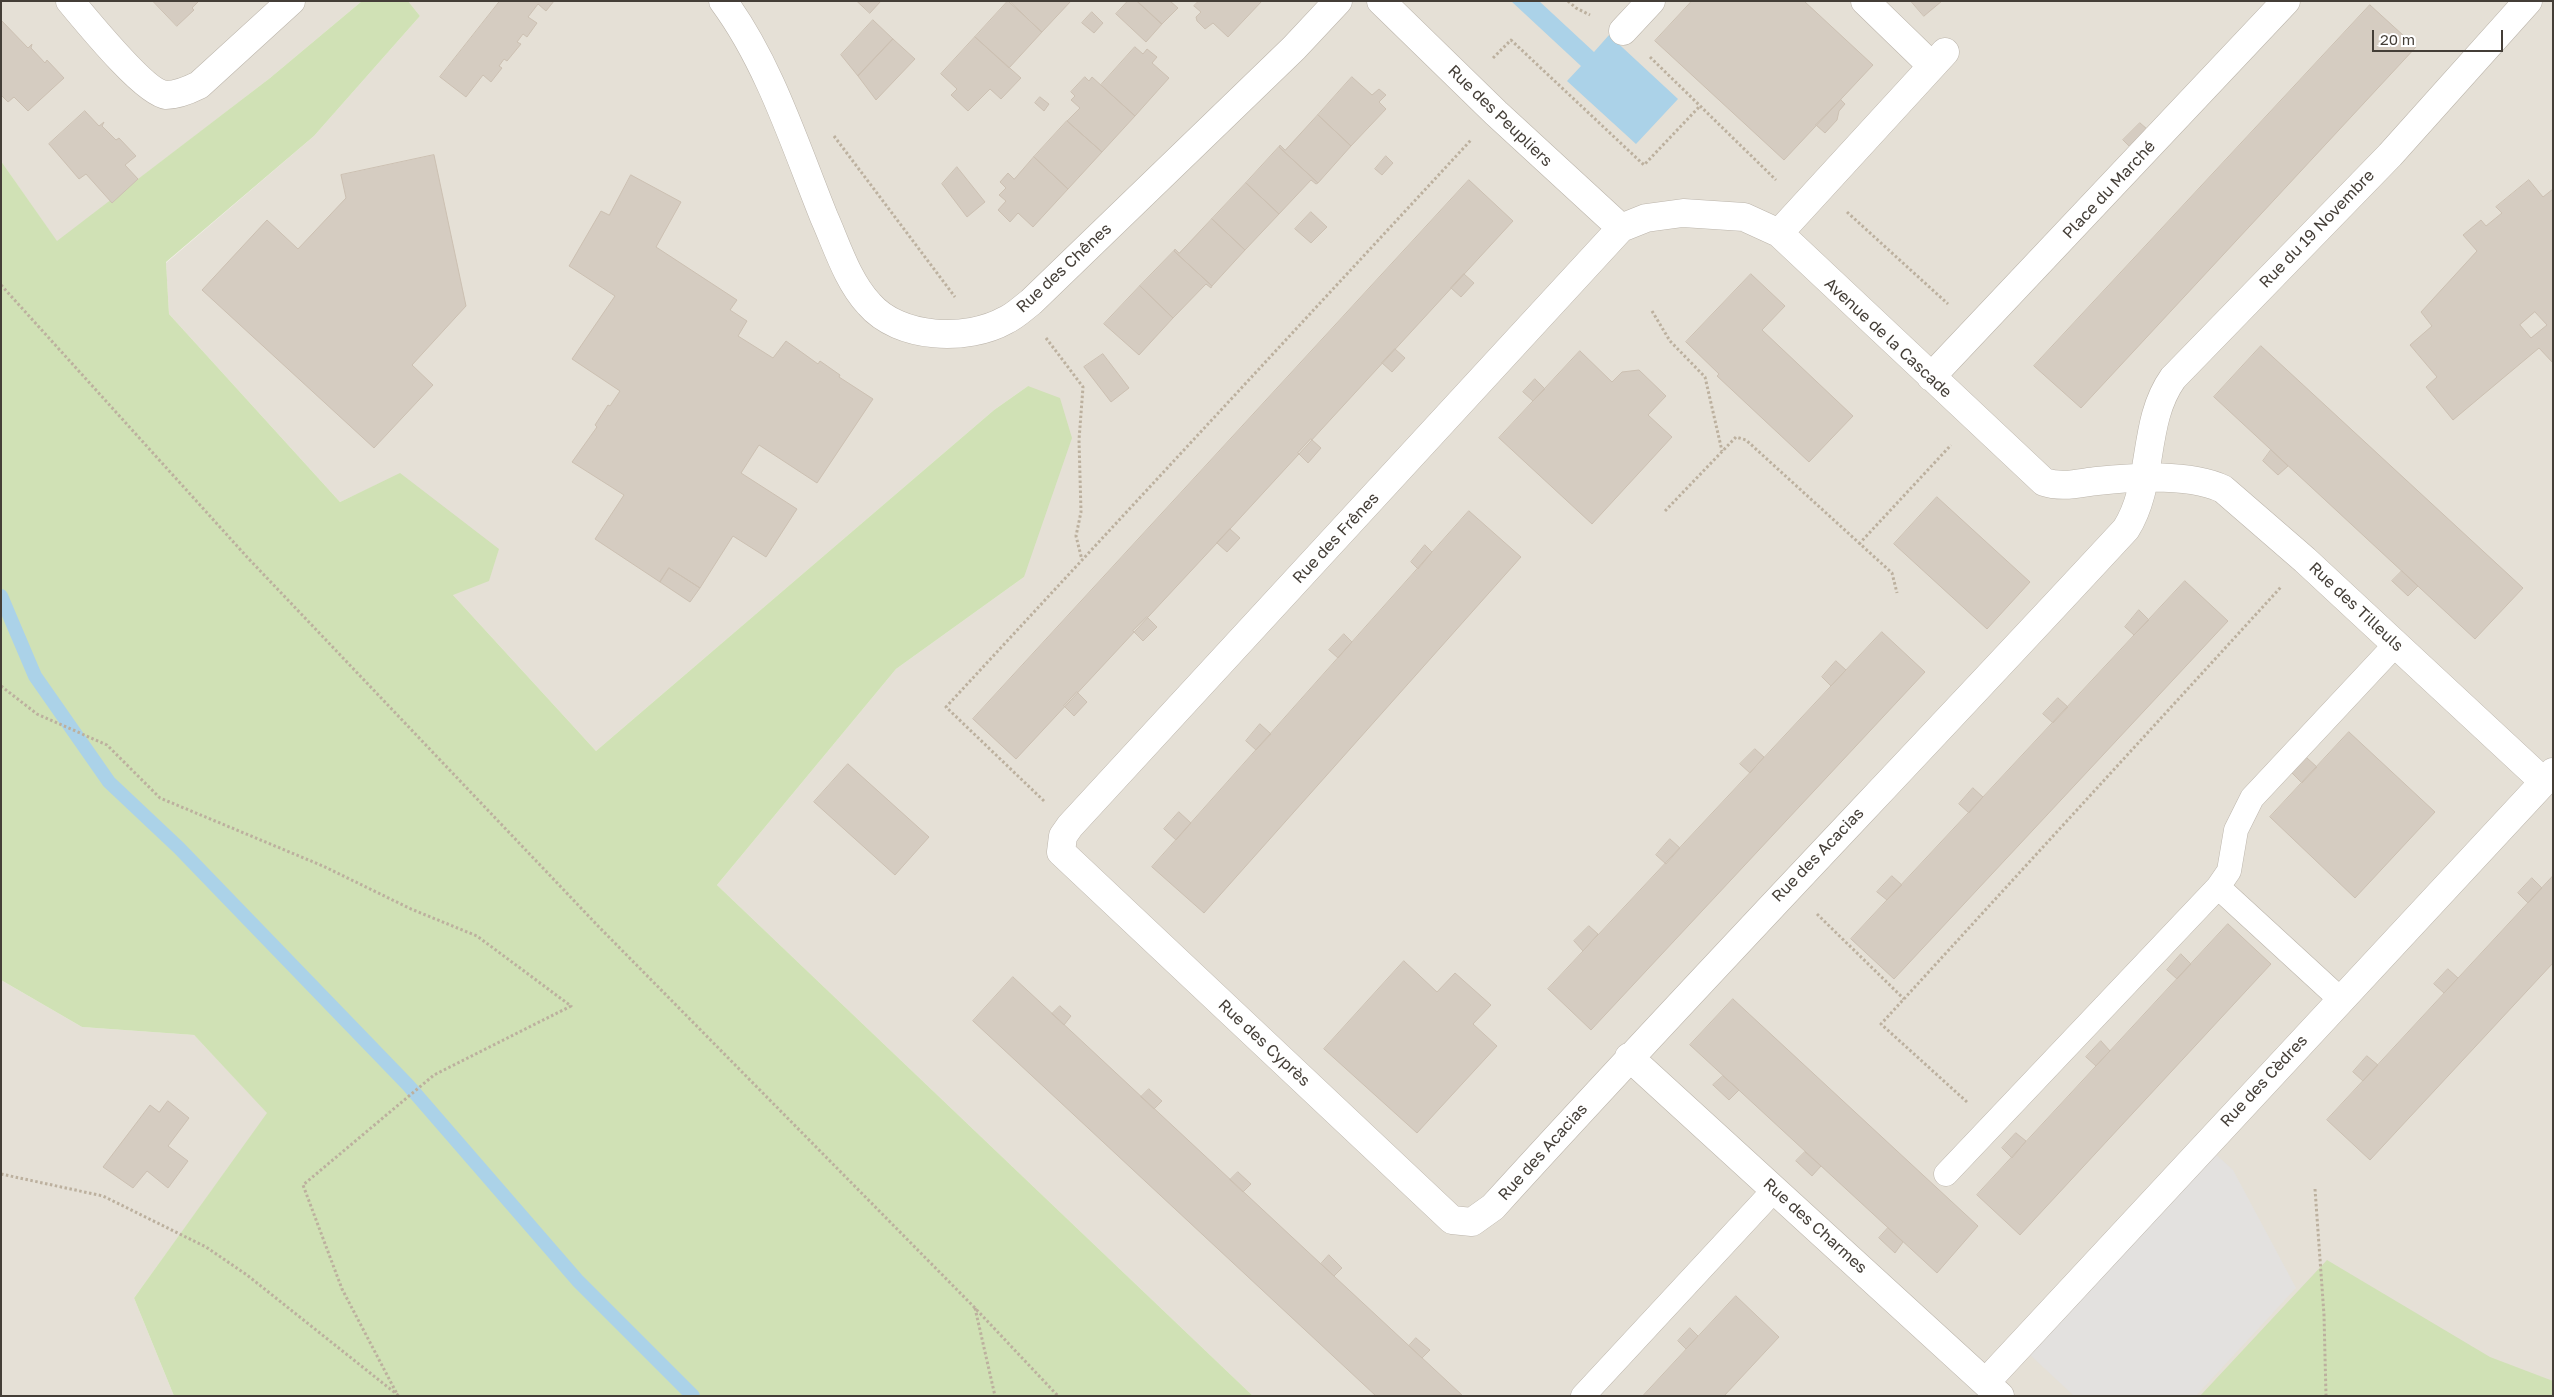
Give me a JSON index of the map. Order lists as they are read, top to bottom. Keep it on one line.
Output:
{"streets":{"street":["Rue des Peupliers","Place du Marché","Rue du 19 Novembre","Rue des Chênes","Avenue de la Cascade","Rue des Frênes","Rue des Tilleuls","Rue des Acacias","Rue des Cyprès","Rue des Cèdres","Rue des Charmes"]},"crossings":[["Rue des Peupliers","Avenue de la Cascade"],["Rue des Peupliers","Rue des Frênes"],["Place du Marché","Avenue de la Cascade"],["Rue du 19 Novembre","Avenue de la Cascade"],["Rue du 19 Novembre","Rue des Tilleuls"],["Rue du 19 Novembre","Rue des Acacias"],["Avenue de la Cascade","Rue des Frênes"],["Avenue de la Cascade","Rue des Tilleuls"],["Avenue de la Cascade","Rue des Acacias"],["Rue des Frênes","Rue des Cyprès"],["Rue des Tilleuls","Rue des Acacias"],["Rue des Tilleuls","Rue des Cèdres"],["Rue des Acacias","Rue des Cyprès"],["Rue des Acacias","Rue des Charmes"],["Rue des Cèdres","Rue des Charmes"]],"scale_bar":"20 m"}
